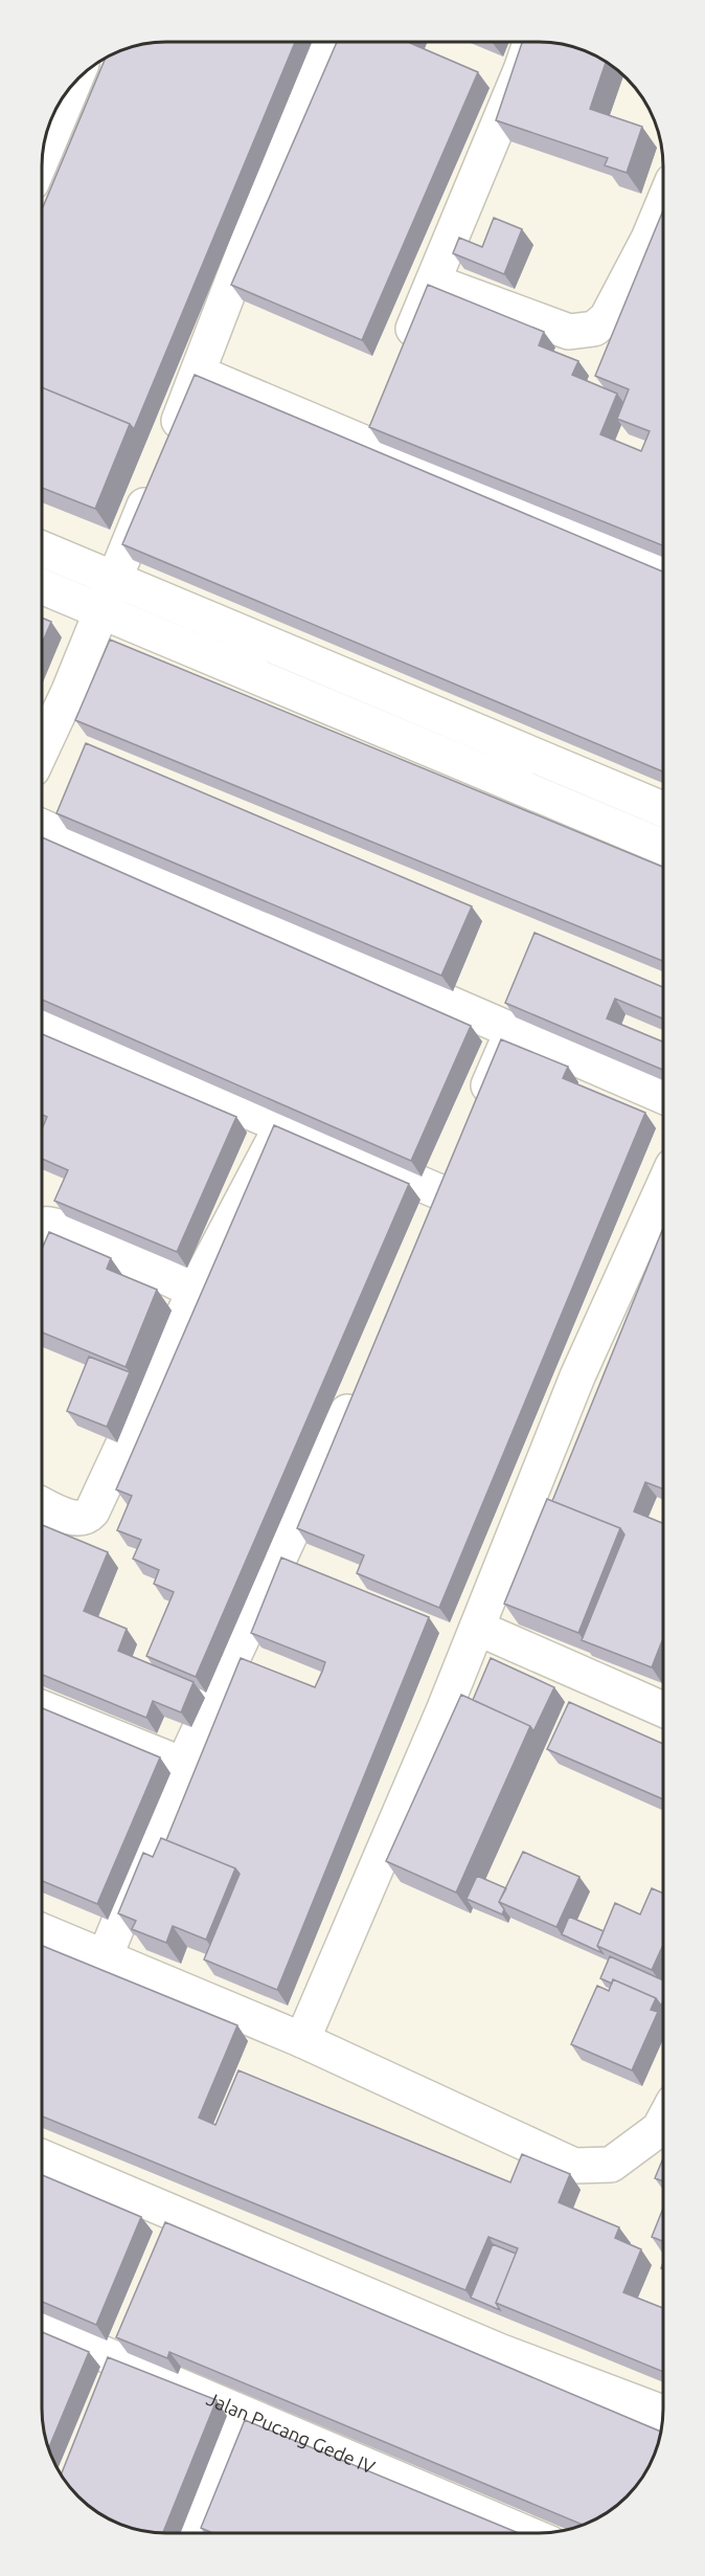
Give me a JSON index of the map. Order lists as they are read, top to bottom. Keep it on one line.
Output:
{"streets":{"street":["Jalan Pucang Gede IV"]}}
